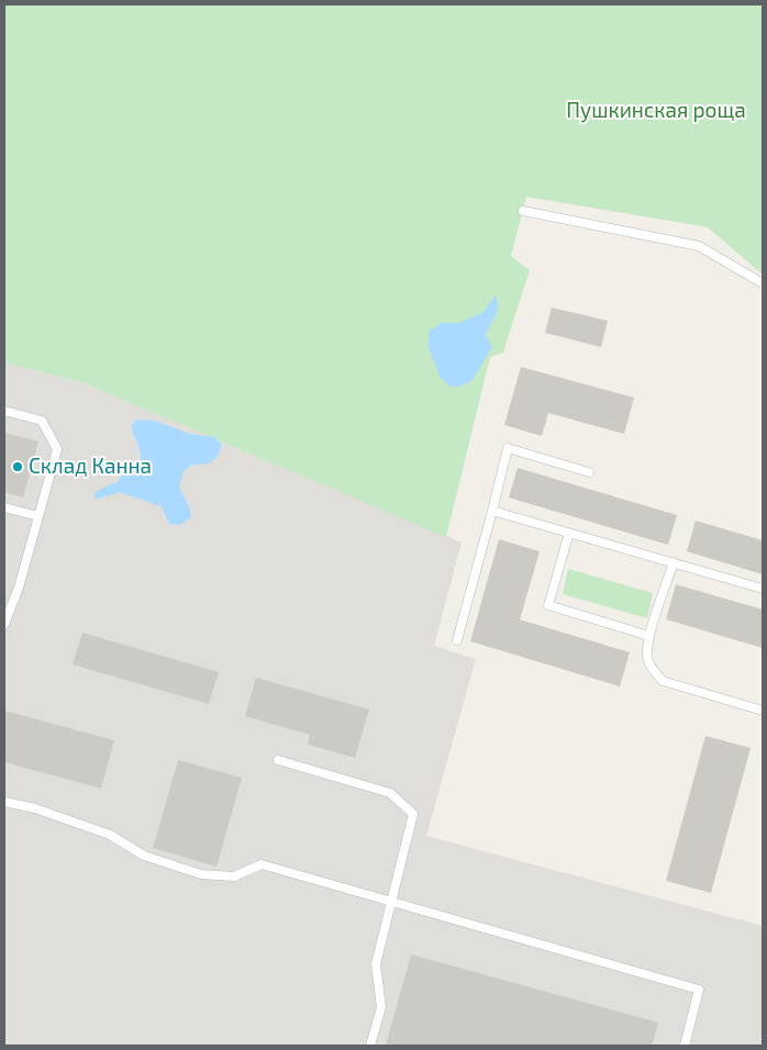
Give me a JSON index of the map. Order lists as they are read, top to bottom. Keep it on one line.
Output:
{"parks":["Пушкинская роща"],"places":["Склад Канна"]}
